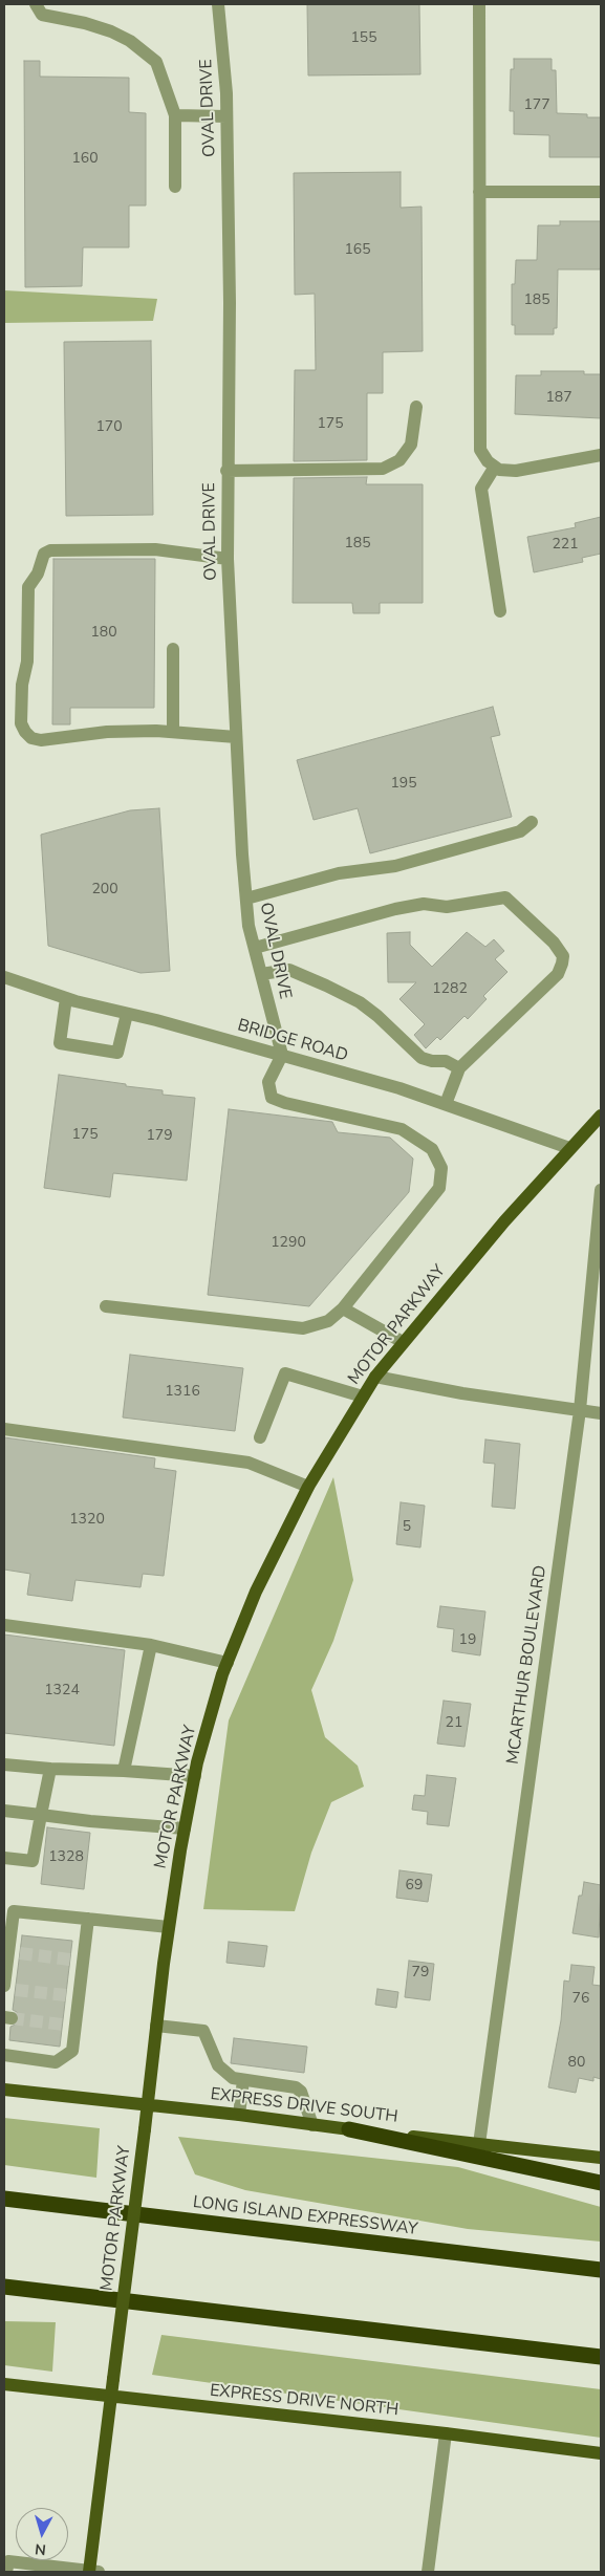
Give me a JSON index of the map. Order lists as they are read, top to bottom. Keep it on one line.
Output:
{"streets":{"highway":["LONG ISLAND EXPRESSWAY"],"main road":["MOTOR PARKWAY","EXPRESS DRIVE SOUTH","EXPRESS DRIVE NORTH"],"street":["OVAL DRIVE","BRIDGE ROAD","MCARTHUR BOULEVARD"]},"crossings":[["OVAL DRIVE","BRIDGE ROAD"],["BRIDGE ROAD","MOTOR PARKWAY"],["MOTOR PARKWAY","EXPRESS DRIVE SOUTH"],["MOTOR PARKWAY","EXPRESS DRIVE NORTH"],["MCARTHUR BOULEVARD","EXPRESS DRIVE SOUTH"]],"house_numbers":["155","177","160","165","185","187","175","170","185","221","180","195","200","1282","175","179","1290","1316","1320","5","19","1324","21","1328","69","79","76","80"],"north":"bottom"}
